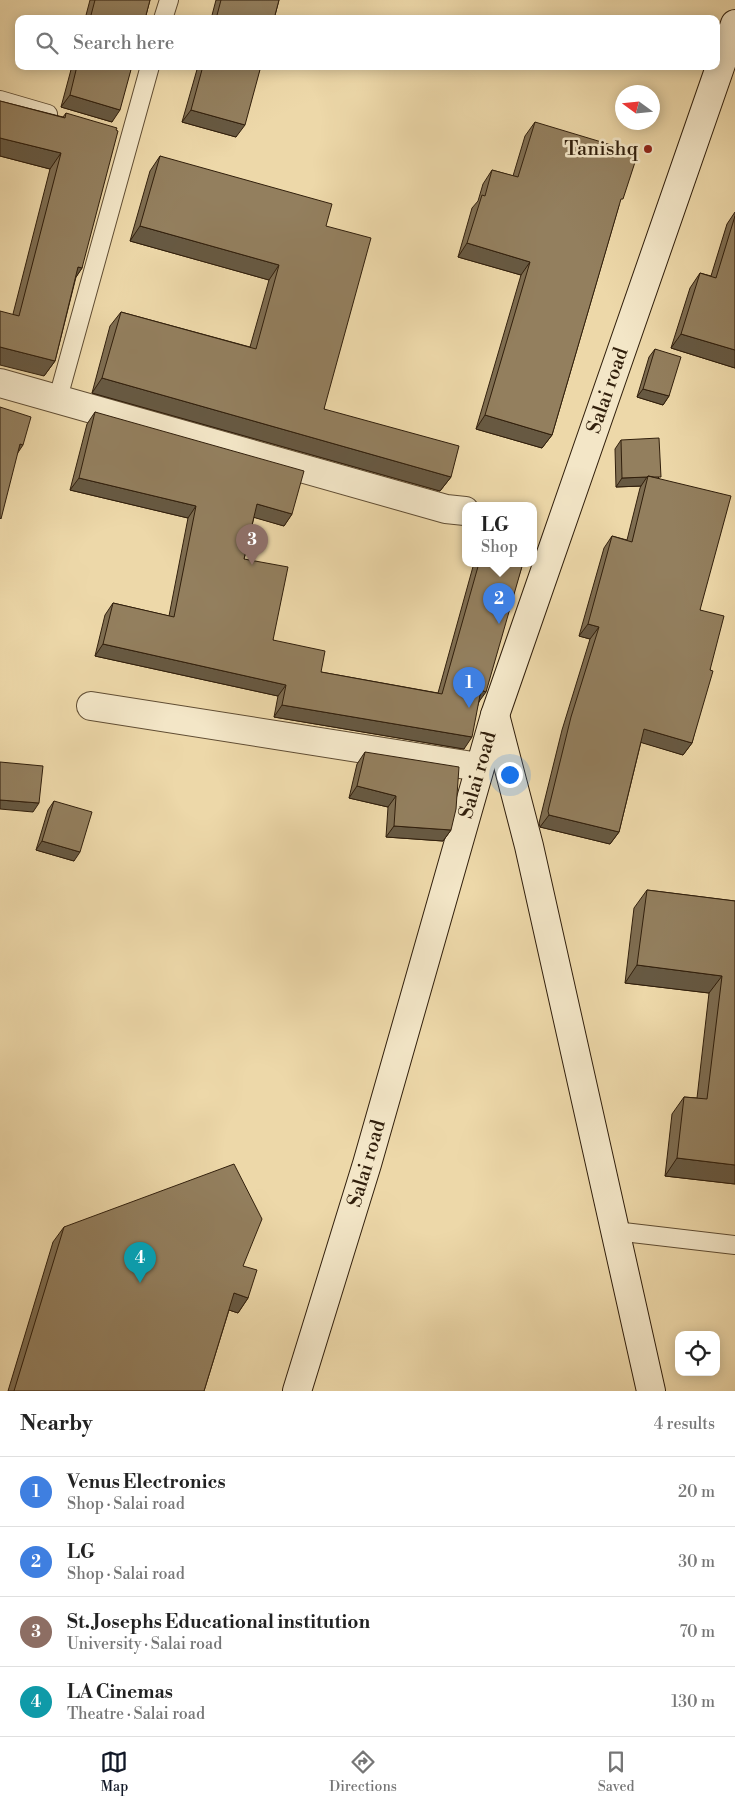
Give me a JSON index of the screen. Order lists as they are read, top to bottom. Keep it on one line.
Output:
{"streets":{"street":["Salai road"]},"places":["Tanishq"],"north":"left","page":{"search":"Search here","popup":["LG","Shop"],"pins":["3","2","1","4"],"heading":["Nearby","4 results"],"list":[{"mark":"1","name":"Venus Electronics","note":"Shop · Salai road","value":"20 m"},{"mark":"2","name":"LG","note":"Shop · Salai road","value":"30 m"},{"mark":"3","name":"St. Josephs Educational institution","note":"University · Salai road","value":"70 m"},{"mark":"4","name":"LA Cinemas","note":"Theatre · Salai road","value":"130 m"}],"nav":["Map","Directions","Saved"]}}
